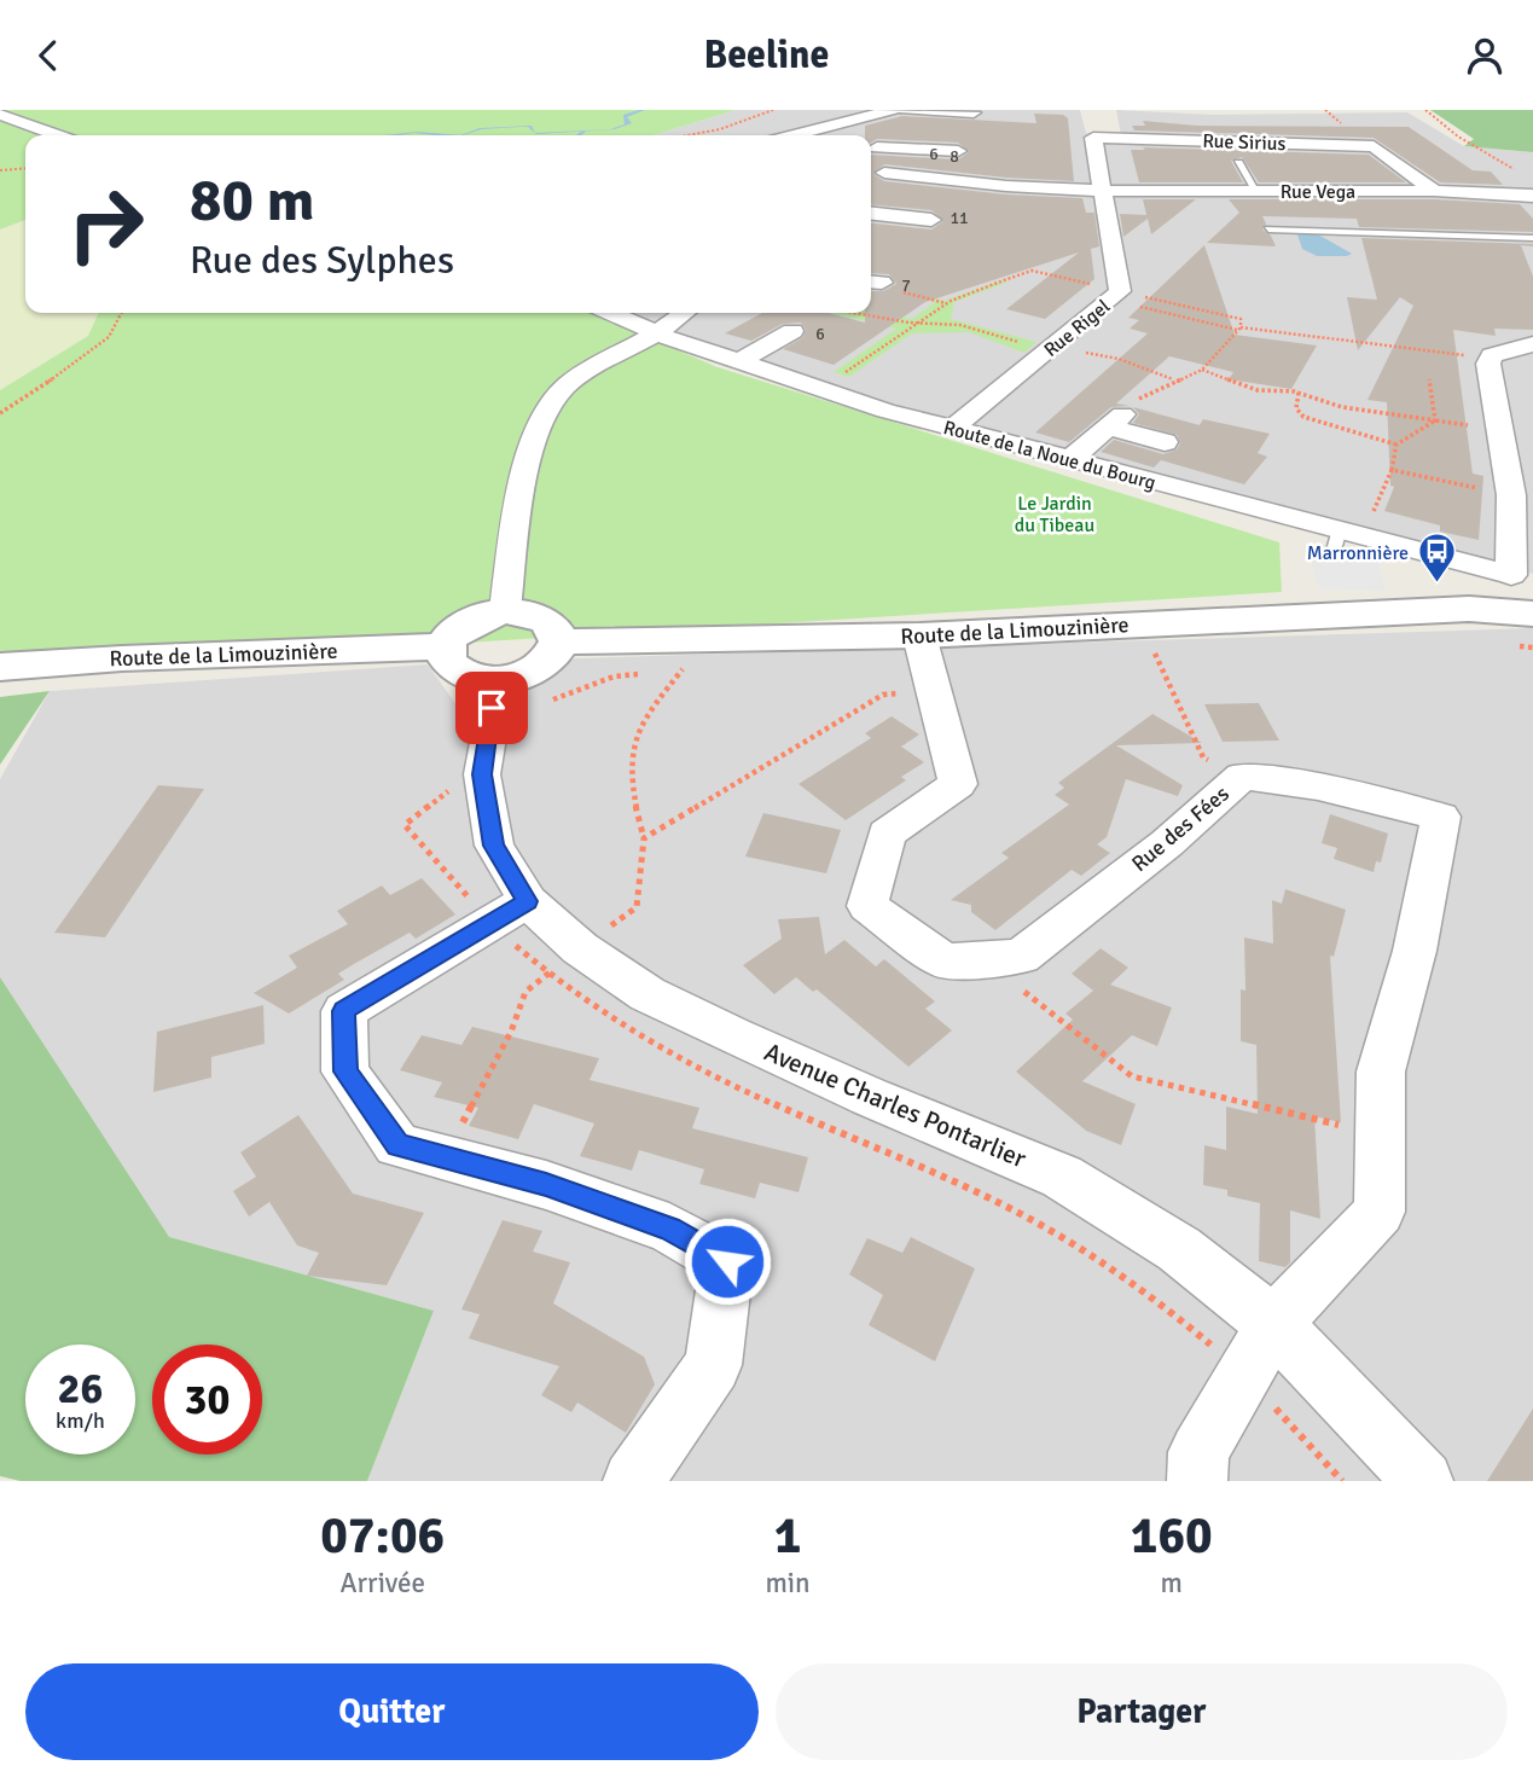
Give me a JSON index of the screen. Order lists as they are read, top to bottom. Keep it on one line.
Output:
{"streets":{"street":["Rue Sirius","Rue Vega","Rue Rigel","Route de la Noue du Bourg","Route de la Limouzinière","Rue des Fées","Avenue Charles Pontarlier"]},"crossings":[["Rue Sirius","Rue Vega"],["Rue Sirius","Rue Rigel"],["Rue Vega","Rue Rigel"],["Rue Rigel","Route de la Noue du Bourg"],["Route de la Limouzinière","Rue des Fées"],["Route de la Limouzinière","Avenue Charles Pontarlier"],["Rue des Fées","Avenue Charles Pontarlier"]],"parks":["Le Jardin du Tibeau"],"places":{"bus stop":["Marronnière"]},"house_numbers":["6","8","11","7","6"],"page":{"header":"Beeline","turn":["80 m","Rue des Sylphes"],"speed":"26 km/h","limit":"30","eta":["07:06","Arrivée","1","min","160","m"],"buttons":["Quitter","Partager"]}}
